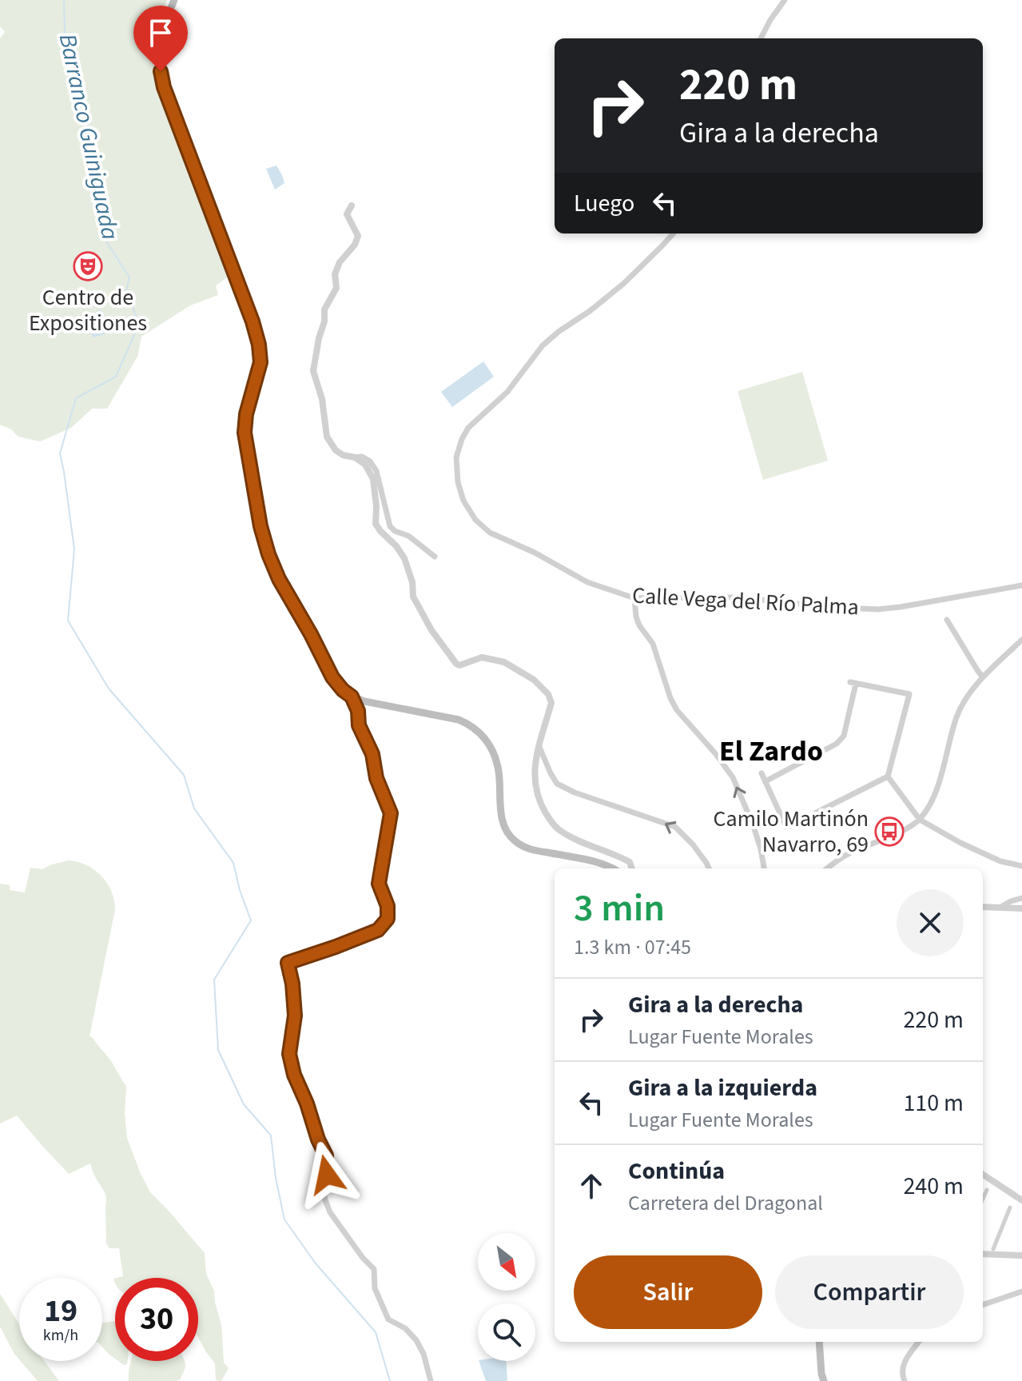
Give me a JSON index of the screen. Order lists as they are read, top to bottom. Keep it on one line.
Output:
{"streets":{"street":["Calle Vega del Río Palma"]},"districts":["El Zardo"],"water":["Barranco Guiniguada"],"places":{"theatre":["Centro de Expositiones"],"bus stop":["Camilo Martinón Navarro, 69"]},"north":"bottom right","page":{"turn":["220 m","Gira a la derecha"],"then":"Luego","heading":["3 min","1.3 km · 07:45"],"list":[{"name":"Gira a la derecha","note":"Lugar Fuente Morales","value":"220 m"},{"name":"Gira a la izquierda","note":"Lugar Fuente Morales","value":"110 m"},{"name":"Continúa","note":"Carretera del Dragonal","value":"240 m"}],"buttons":["Salir","Compartir"],"speed":"19 km/h","limit":"30"}}
